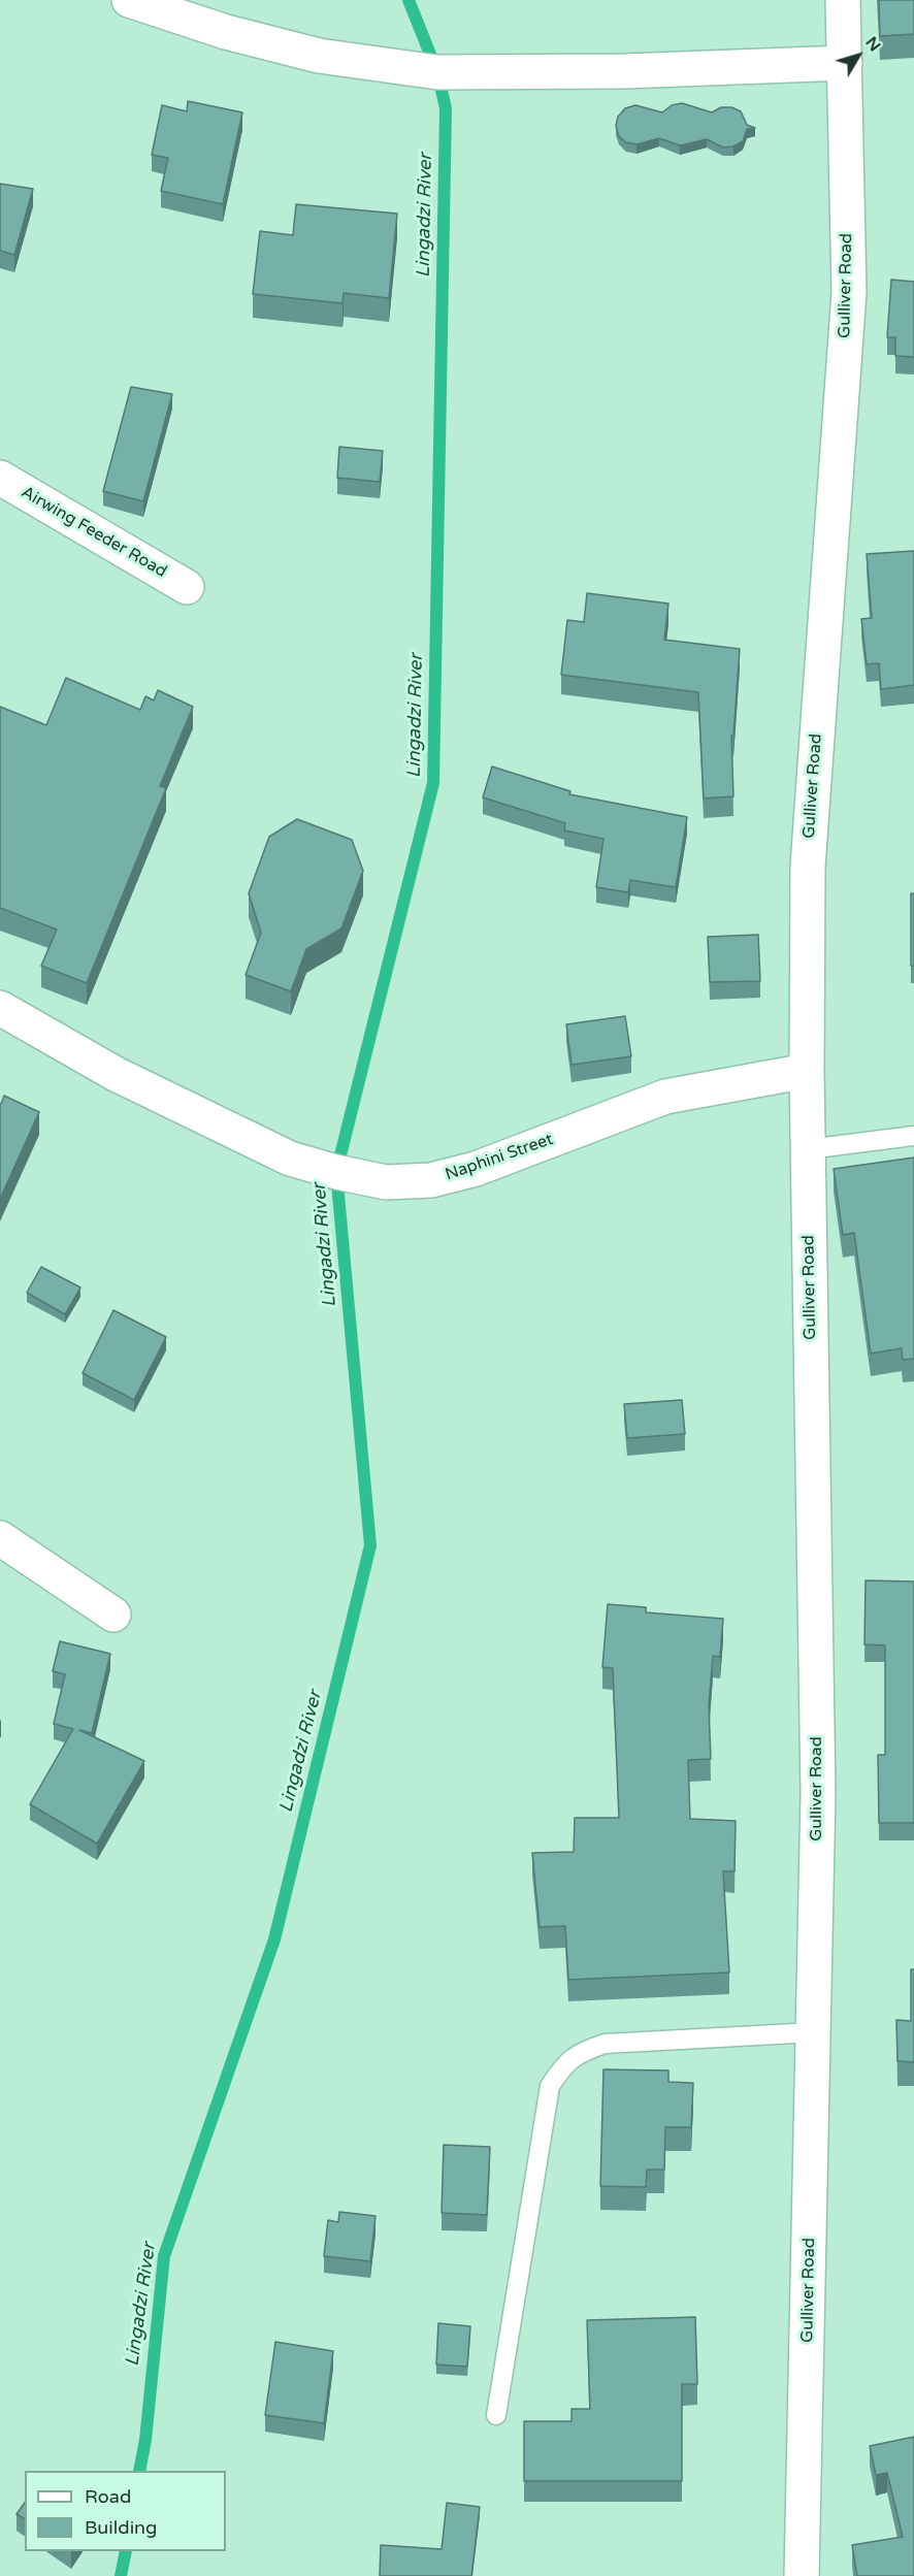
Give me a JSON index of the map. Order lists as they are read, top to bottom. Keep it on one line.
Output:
{"streets":{"street":["Gulliver Road","Airwing Feeder Road","Naphini Street"]},"crossings":[["Gulliver Road","Naphini Street"]],"water":["Lingadzi River"],"legend":["Road","Building"],"north":"top right"}
